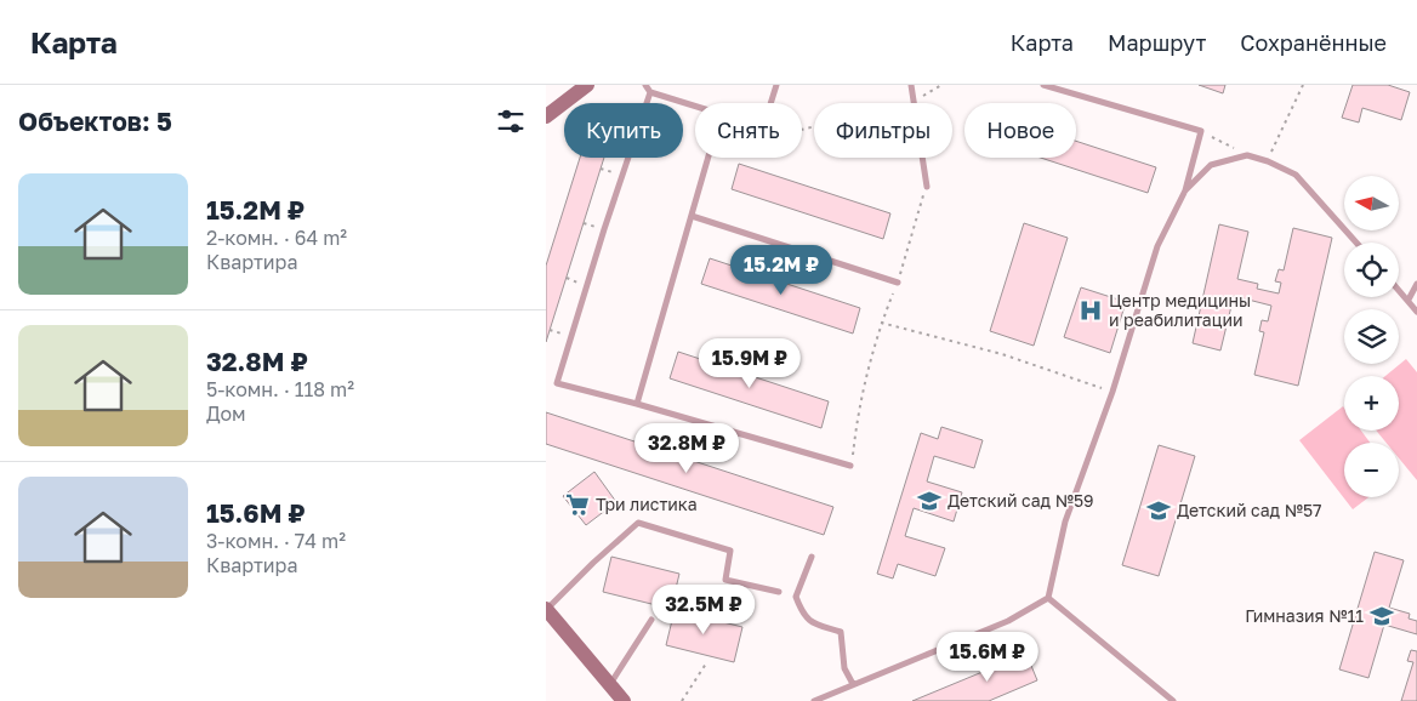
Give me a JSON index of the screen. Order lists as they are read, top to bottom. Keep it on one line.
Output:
{"places":{"hospital":["Центр медицины и реабилитации"],"school or university":["Детский сад №59","Детский сад №57","Гимназия №11"],"supermarket":["Три листика"]},"north":"left","page":{"header":"Карта","nav":["Карта","Маршрут","Сохранённые"],"heading":"Объектов: 5","chip":["Купить","Снять","Фильтры","Новое"],"list":[{"name":"15.2M ₽","note":"2-комн. · 64 m² · Квартира"},{"name":"32.8M ₽","note":"5-комн. · 118 m² · Дом"},{"name":"15.6M ₽","note":"3-комн. · 74 m² · Квартира"}],"map_buttons":["+","−"],"price":["15.2M ₽","15.9M ₽","32.8M ₽","32.5M ₽","15.6M ₽"]}}
